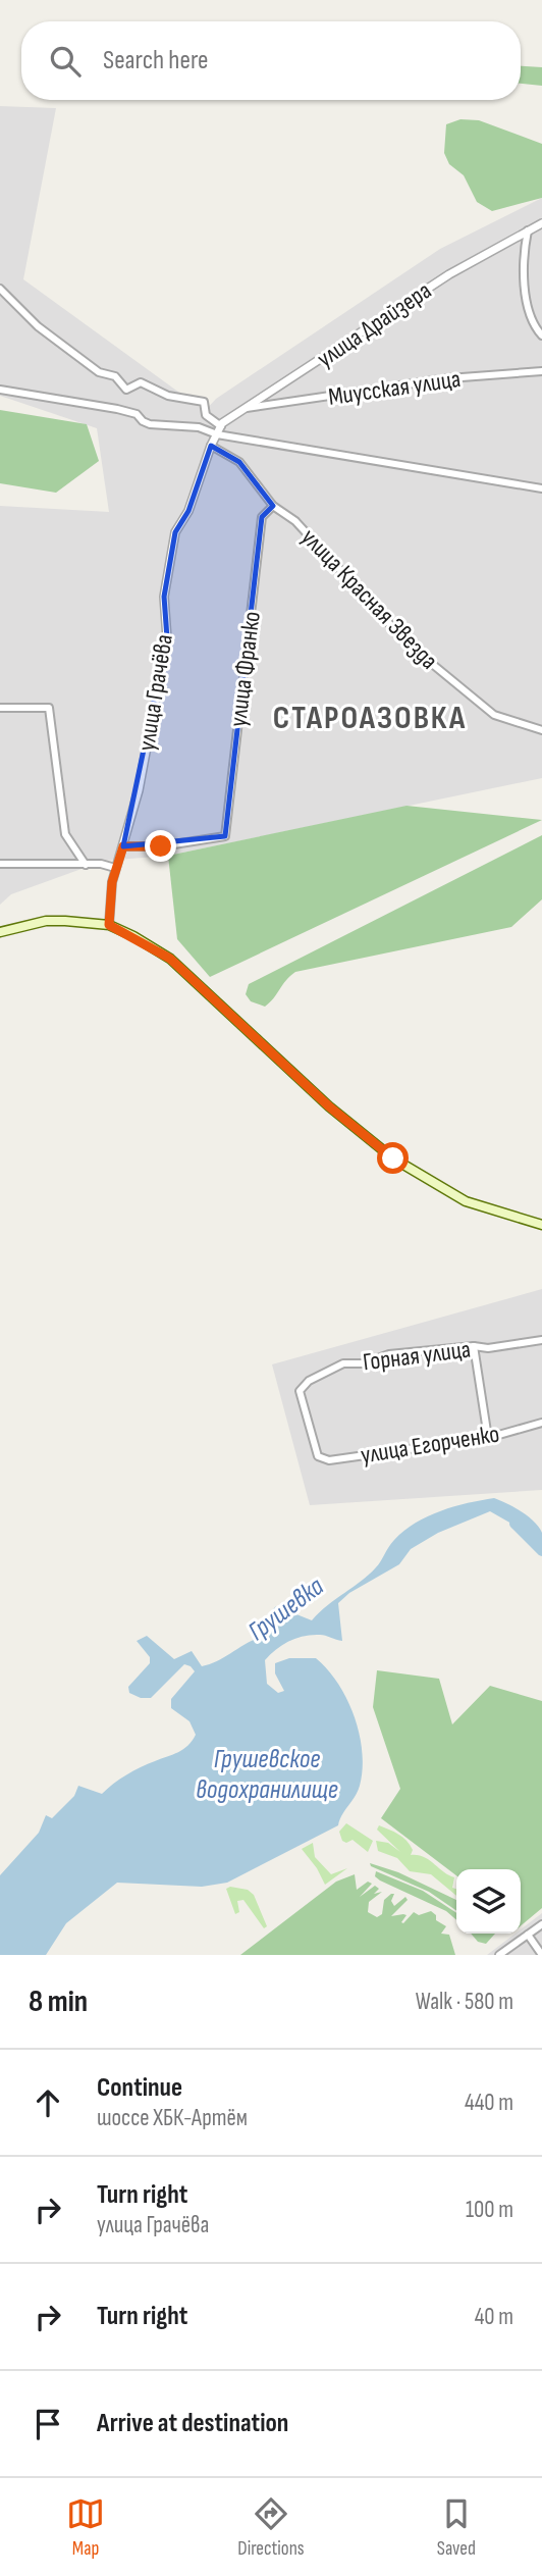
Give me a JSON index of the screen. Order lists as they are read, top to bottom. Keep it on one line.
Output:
{"streets":{"street":["улица Драйзера","Миусская улица","улица Красная Звезда","улица Франко","улица Грачёва","Горная улица","улица Егорченко"]},"crossings":[["улица Драйзера","Миусская улица"],["улица Драйзера","улица Грачёва"],["улица Красная Звезда","улица Франко"],["улица Красная Звезда","улица Грачёва"],["улица Франко","улица Грачёва"],["Горная улица","улица Егорченко"]],"districts":["СТАРОАЗОВКА"],"water":["Грушевка","Грушевское водохранилище"],"page":{"search":"Search here","heading":["8 min","Walk · 580 m"],"list":[["Continue","шоссе ХБК-Артём","440 m"],["Turn right","улица Грачёва","100 m"],["Turn right","40 m"],"Arrive at destination"],"nav":["Map","Directions","Saved"]}}
